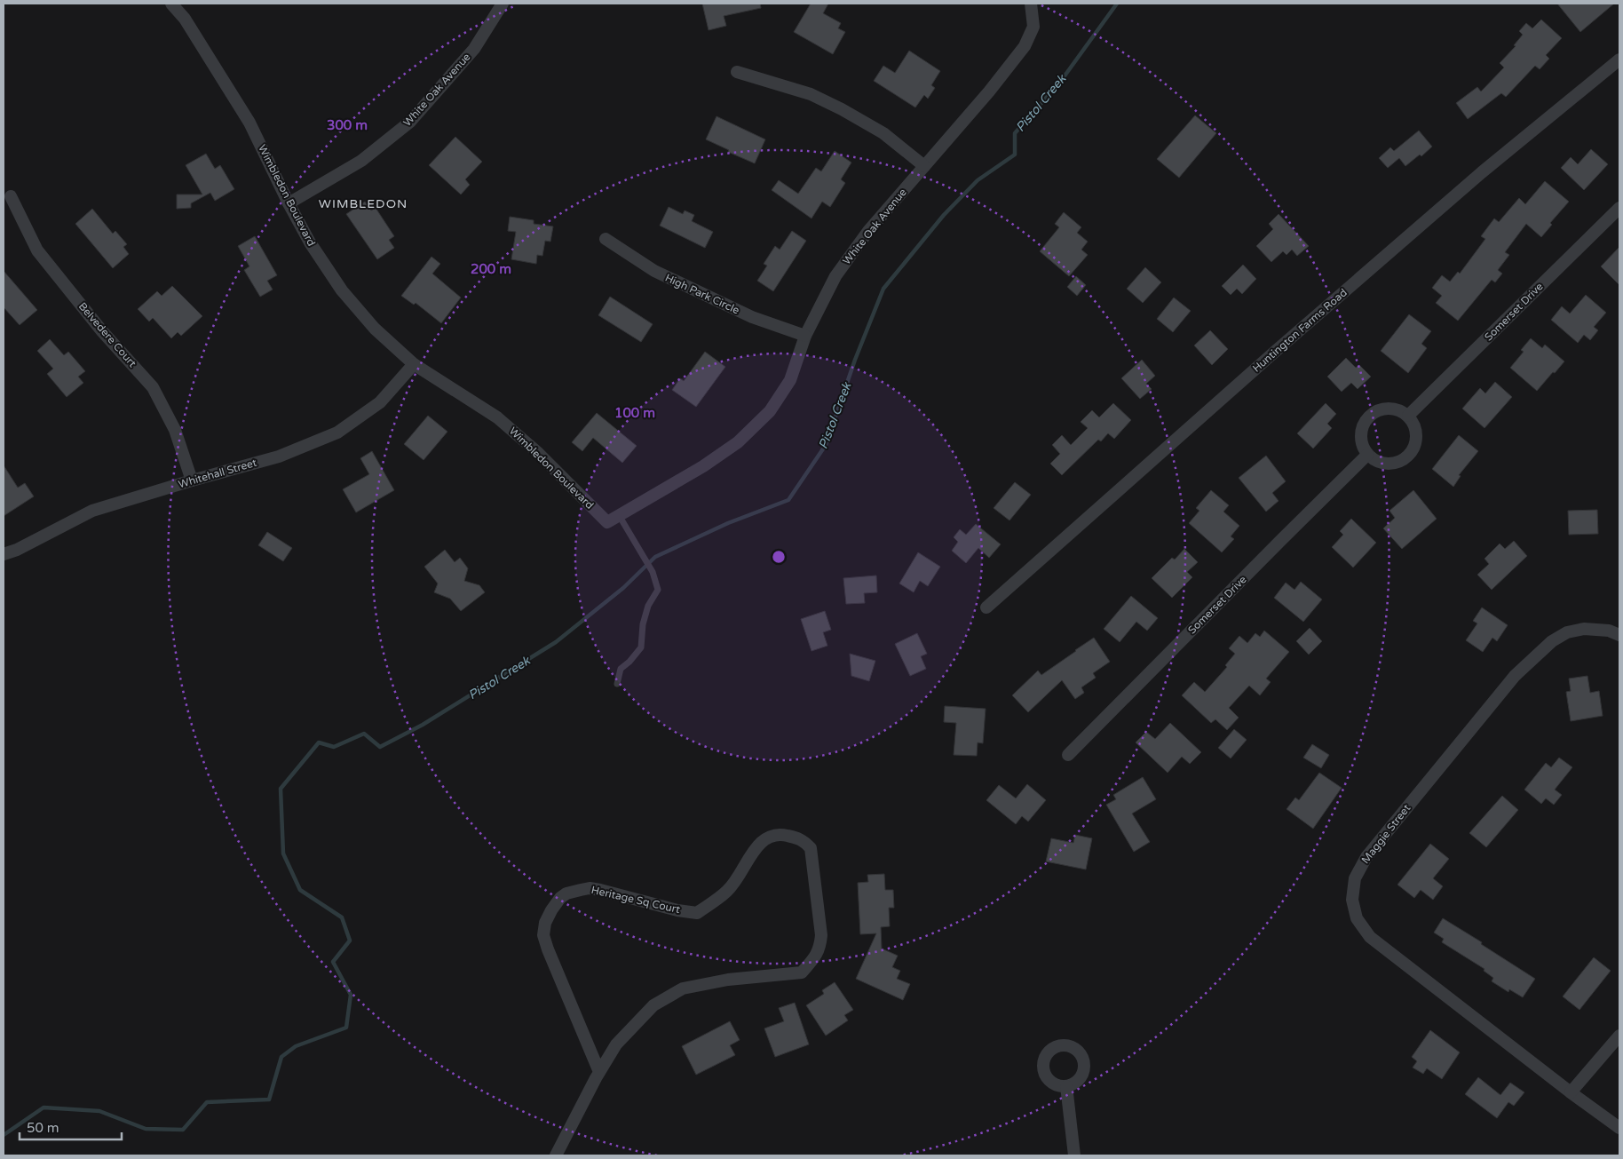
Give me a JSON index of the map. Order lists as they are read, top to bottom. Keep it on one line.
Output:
{"streets":{"street":["White Oak Avenue","Wimbledon Boulevard","High Park Circle","Somerset Drive","Huntington Farms Road","Belvedere Court","Whitehall Street","Maggie Street","Heritage Sq Court"]},"crossings":[["White Oak Avenue","Wimbledon Boulevard"],["White Oak Avenue","High Park Circle"],["Wimbledon Boulevard","Whitehall Street"],["Belvedere Court","Whitehall Street"]],"districts":["WIMBLEDON"],"water":["Pistol Creek"],"scale_bar":"50 m","rings":["300 m","200 m","100 m"]}
